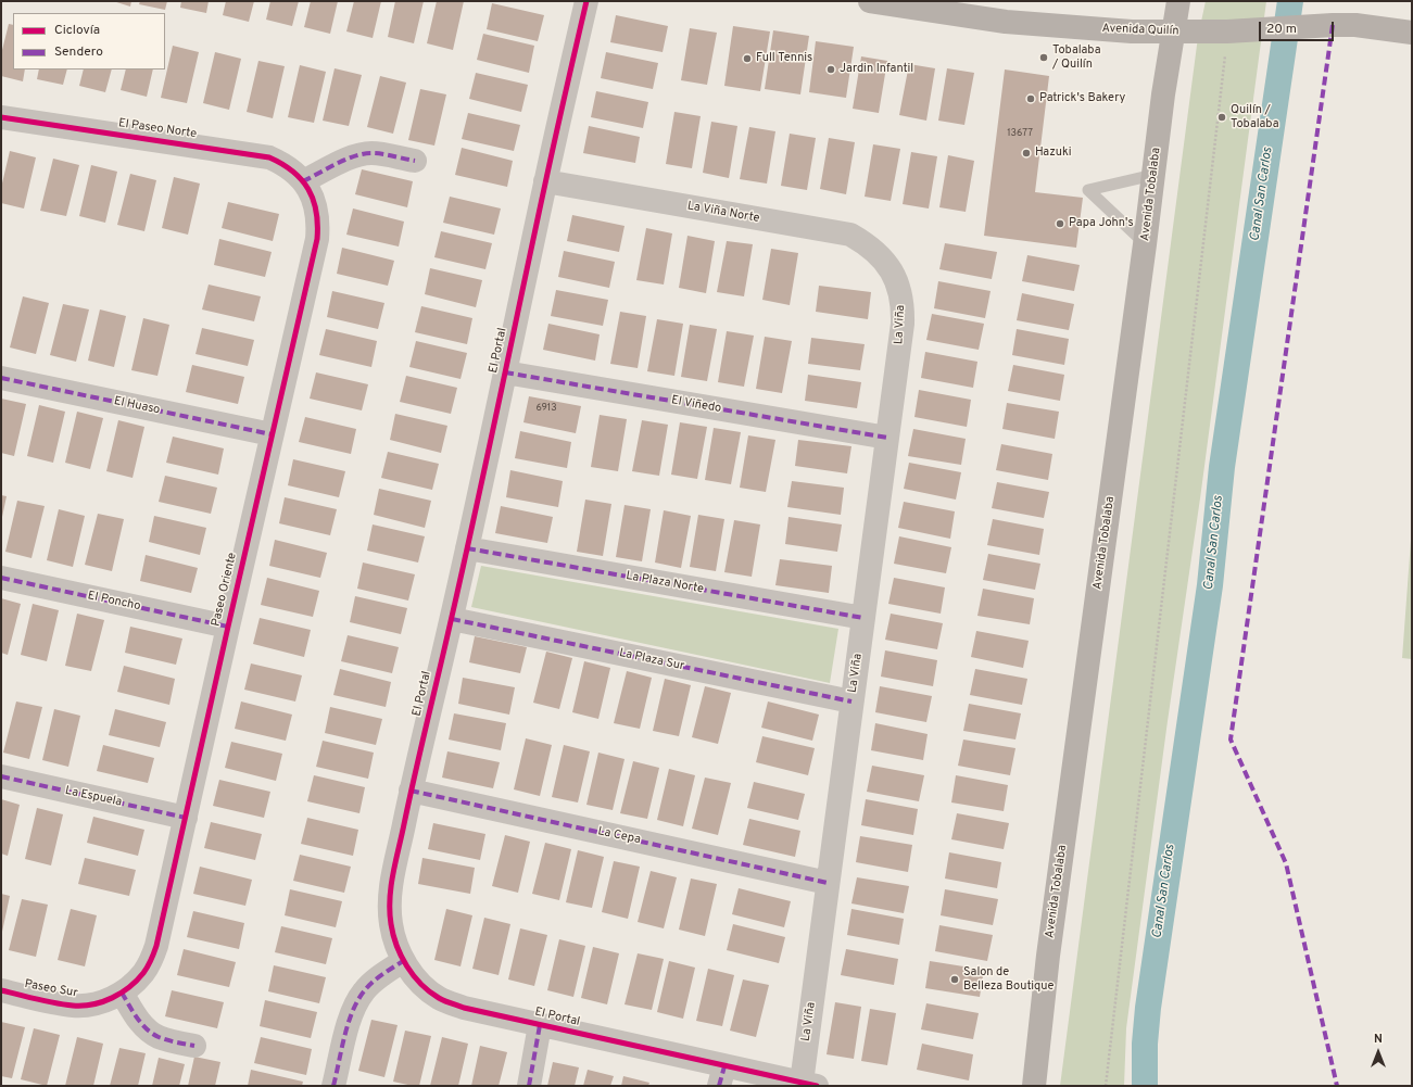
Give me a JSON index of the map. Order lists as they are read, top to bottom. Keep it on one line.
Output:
{"streets":{"main road":["Avenida Quilín","Avenida Tobalaba"],"street":["El Paseo Norte","La Viña Norte","La Viña","El Portal","El Viñedo","El Huaso","La Plaza Norte","Paseo Oriente","El Poncho","La Plaza Sur","La Espuela","La Cepa","Paseo Sur"]},"crossings":[["Avenida Quilín","Avenida Tobalaba"],["El Paseo Norte","Paseo Oriente"],["La Viña Norte","La Viña"],["La Viña Norte","El Portal"],["La Viña","El Portal"],["La Viña","El Viñedo"],["La Viña","La Plaza Norte"],["La Viña","La Plaza Sur"],["La Viña","La Cepa"],["El Portal","El Viñedo"],["El Portal","La Plaza Norte"],["El Portal","La Plaza Sur"],["El Portal","La Cepa"],["El Huaso","Paseo Oriente"],["Paseo Oriente","El Poncho"],["Paseo Oriente","La Espuela"],["Paseo Oriente","Paseo Sur"]],"water":["Canal San Carlos"],"places":["Tobalaba / Quilín","Full Tennis","Jardin Infantil","Patrick's Bakery","Quilín / Tobalaba","Hazuki","Papa John's","Salon de Belleza Boutique"],"house_numbers":["13677","6913"],"legend":["Ciclovía","Sendero"],"scale_bar":"20 m","north":"top"}
